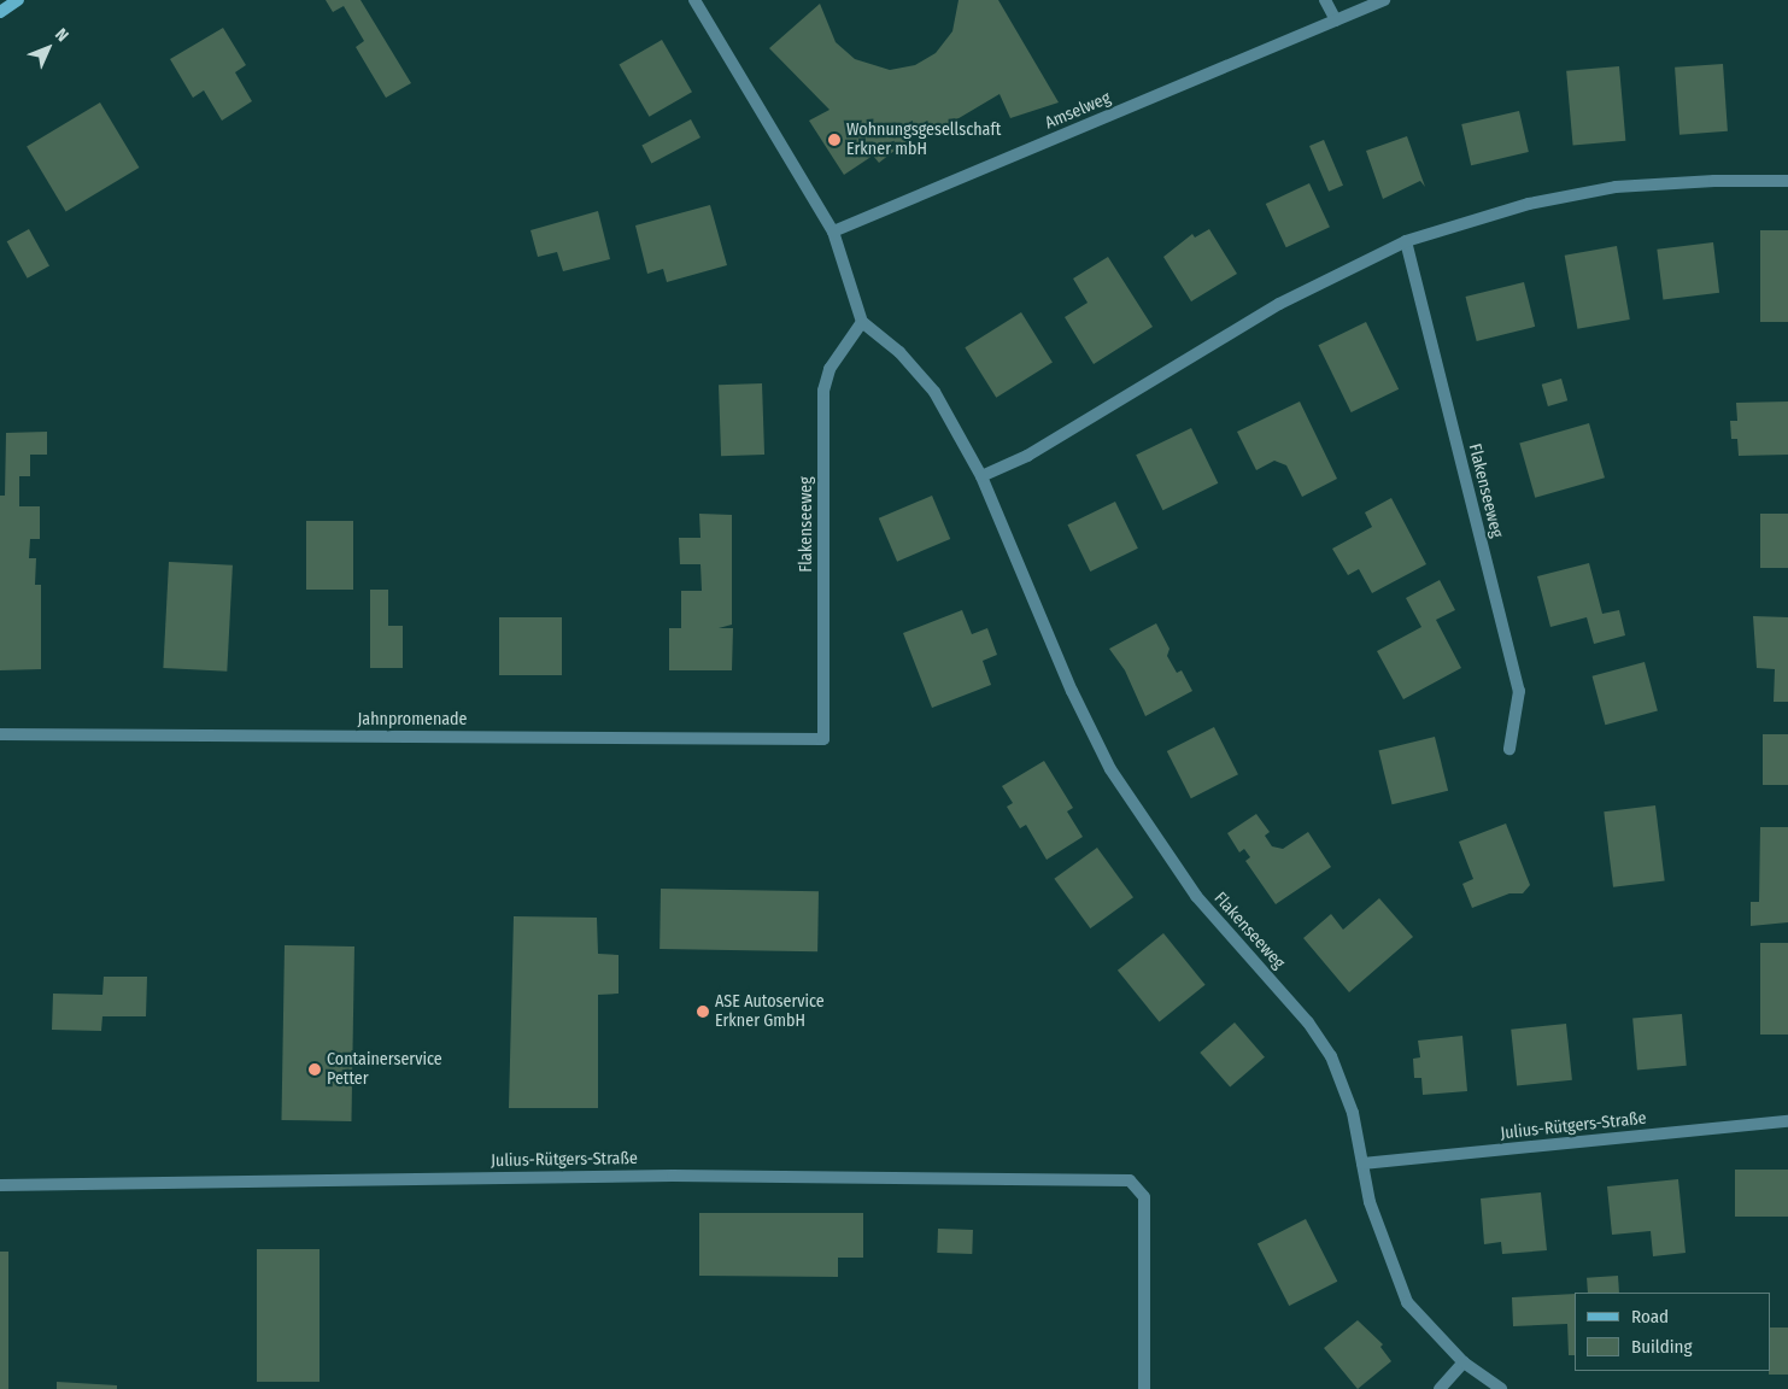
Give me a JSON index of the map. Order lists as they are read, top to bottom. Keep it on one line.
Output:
{"streets":{"street":["Amselweg","Flakenseeweg","Jahnpromenade","Julius-Rütgers-Straße"]},"crossings":[["Flakenseeweg","Jahnpromenade"],["Flakenseeweg","Julius-Rütgers-Straße"]],"places":["Wohnungsgesellschaft Erkner mbH","ASE Autoservice Erkner GmbH","Containerservice Petter"],"legend":["Road","Building"],"north":"top right"}
